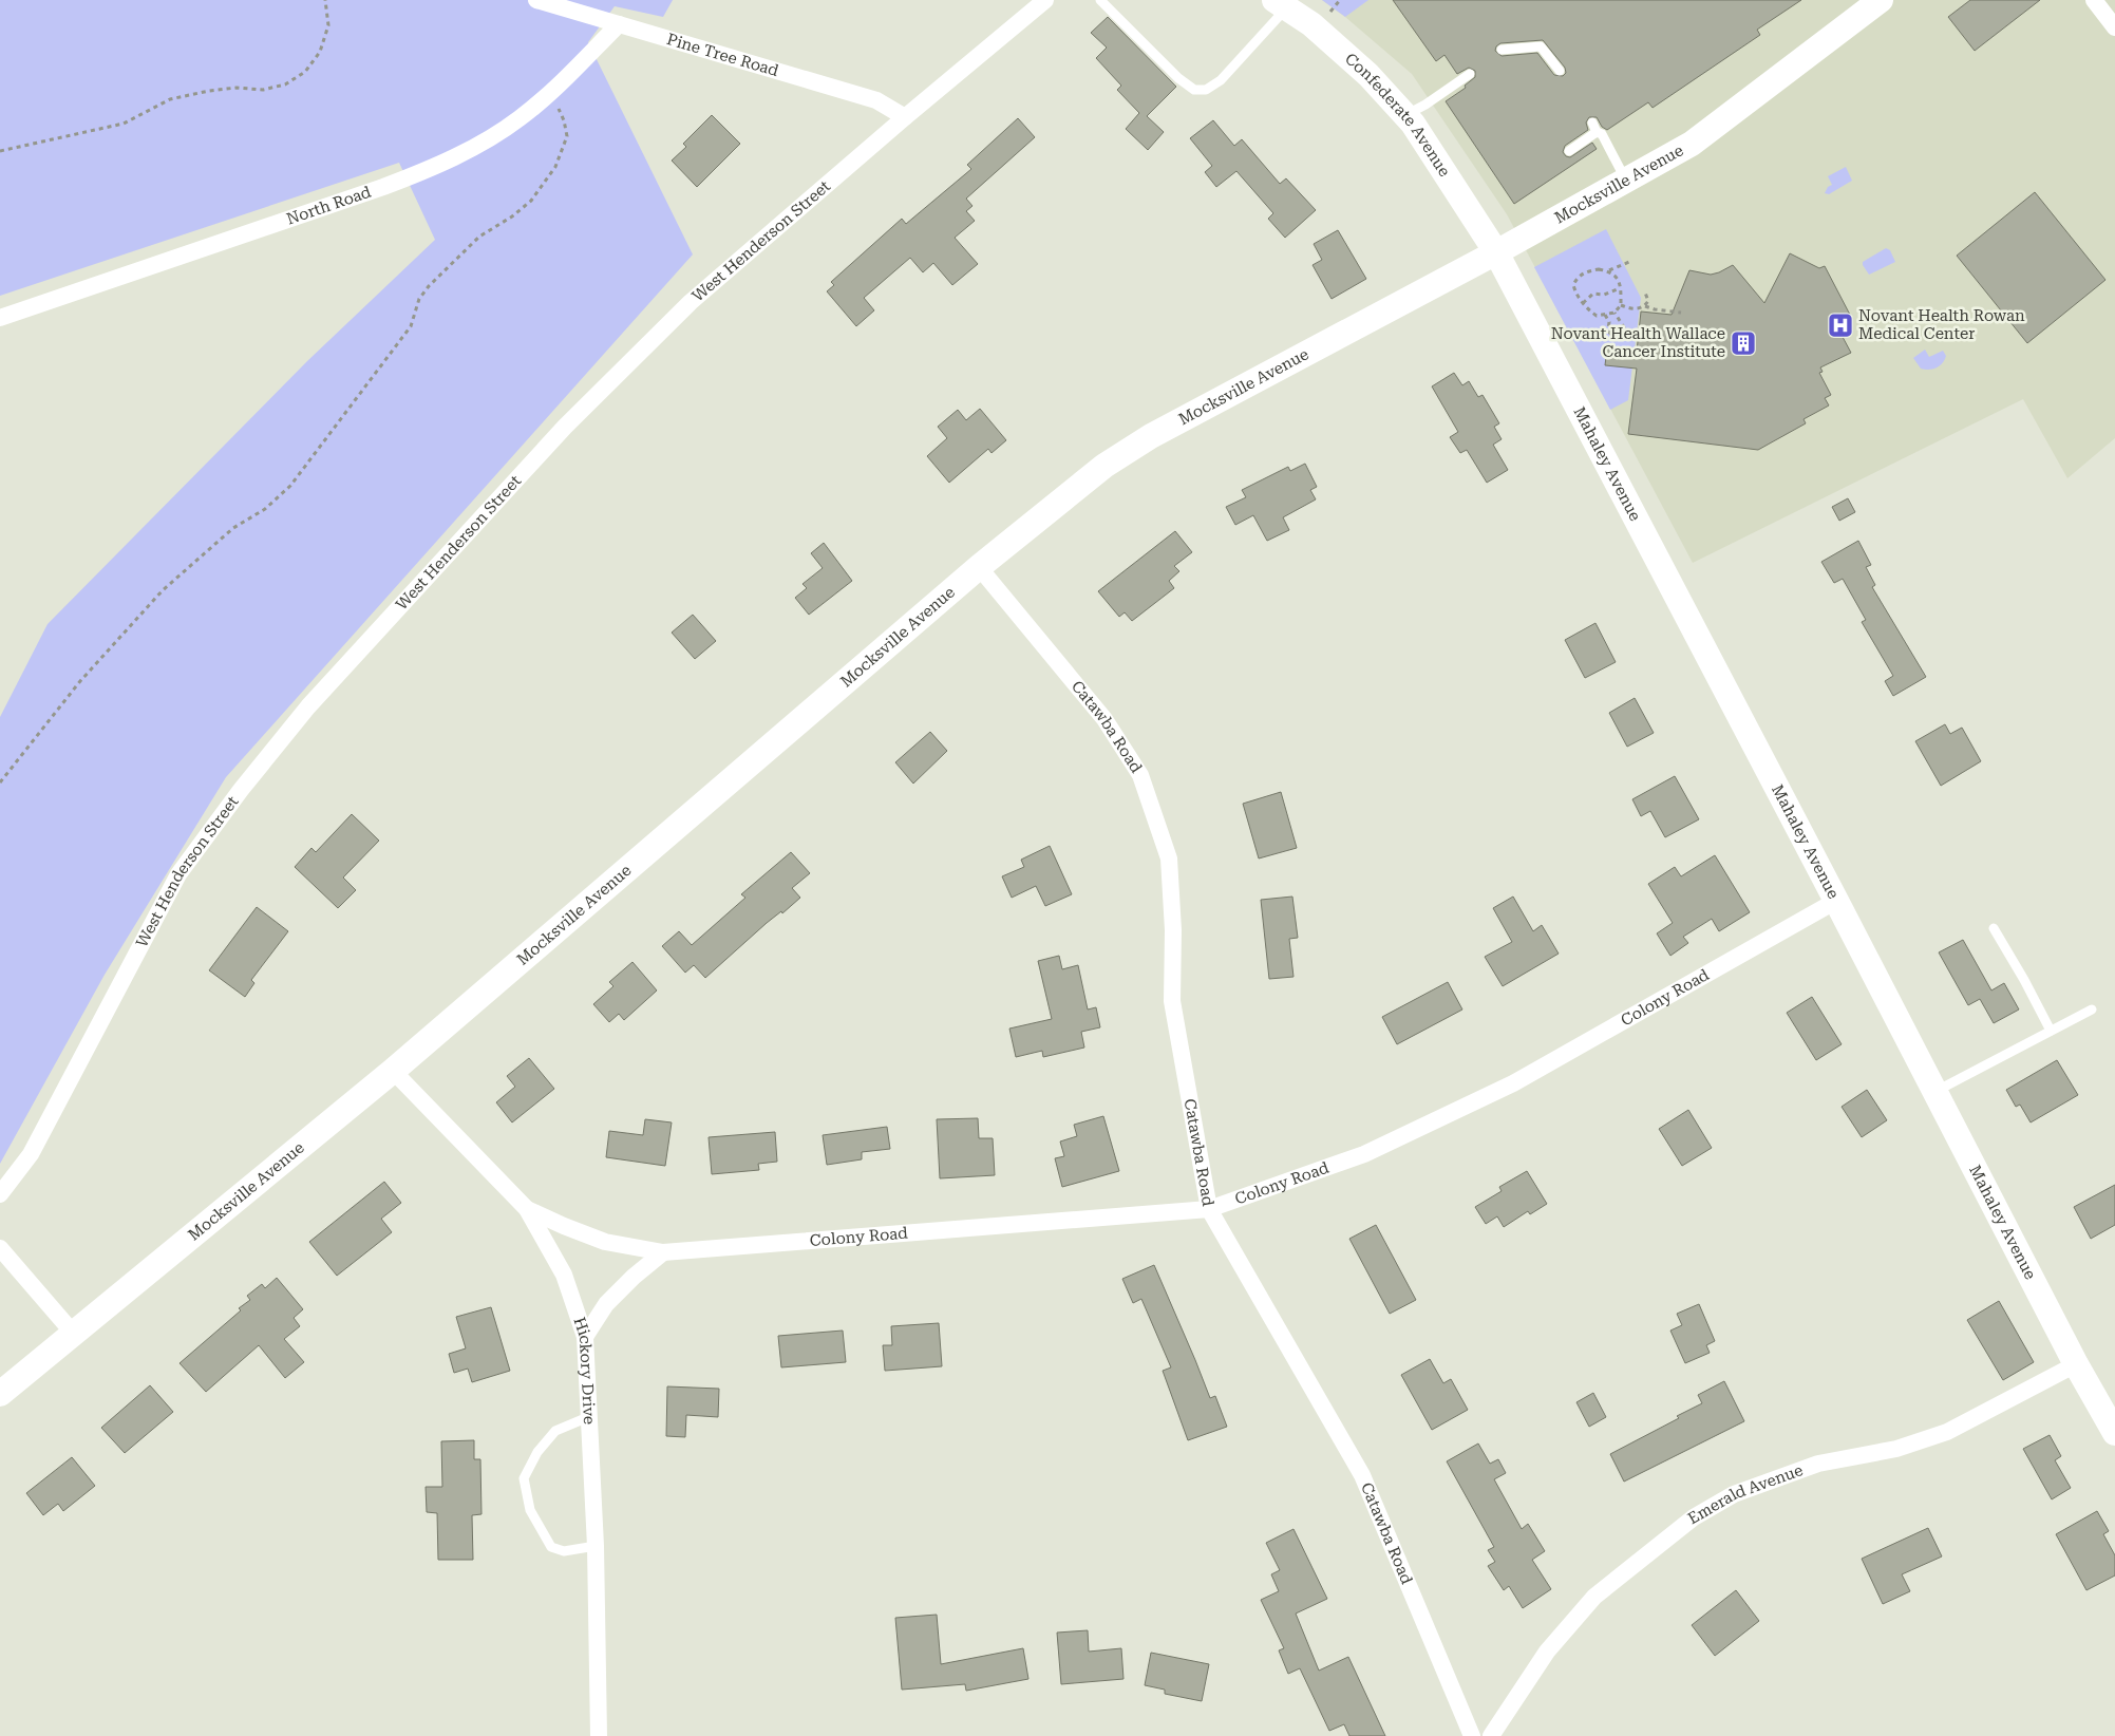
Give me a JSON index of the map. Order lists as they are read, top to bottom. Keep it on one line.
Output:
{"streets":{"street":["Pine Tree Road","Confederate Avenue","Mocksville Avenue","North Road","West Henderson Street","Mahaley Avenue","Catawba Road","Colony Road","Hickory Drive","Emerald Avenue"]},"crossings":[["Pine Tree Road","North Road"],["Pine Tree Road","West Henderson Street"],["Confederate Avenue","Mocksville Avenue"],["Confederate Avenue","Mahaley Avenue"],["Mocksville Avenue","Mahaley Avenue"],["Mocksville Avenue","Catawba Road"],["Mocksville Avenue","Hickory Drive"],["Mahaley Avenue","Colony Road"],["Mahaley Avenue","Emerald Avenue"],["Catawba Road","Colony Road"],["Colony Road","Hickory Drive"]],"places":{"hospital":["Novant Health Rowan Medical Center"],"building":["Novant Health Wallace Cancer Institute"]}}
